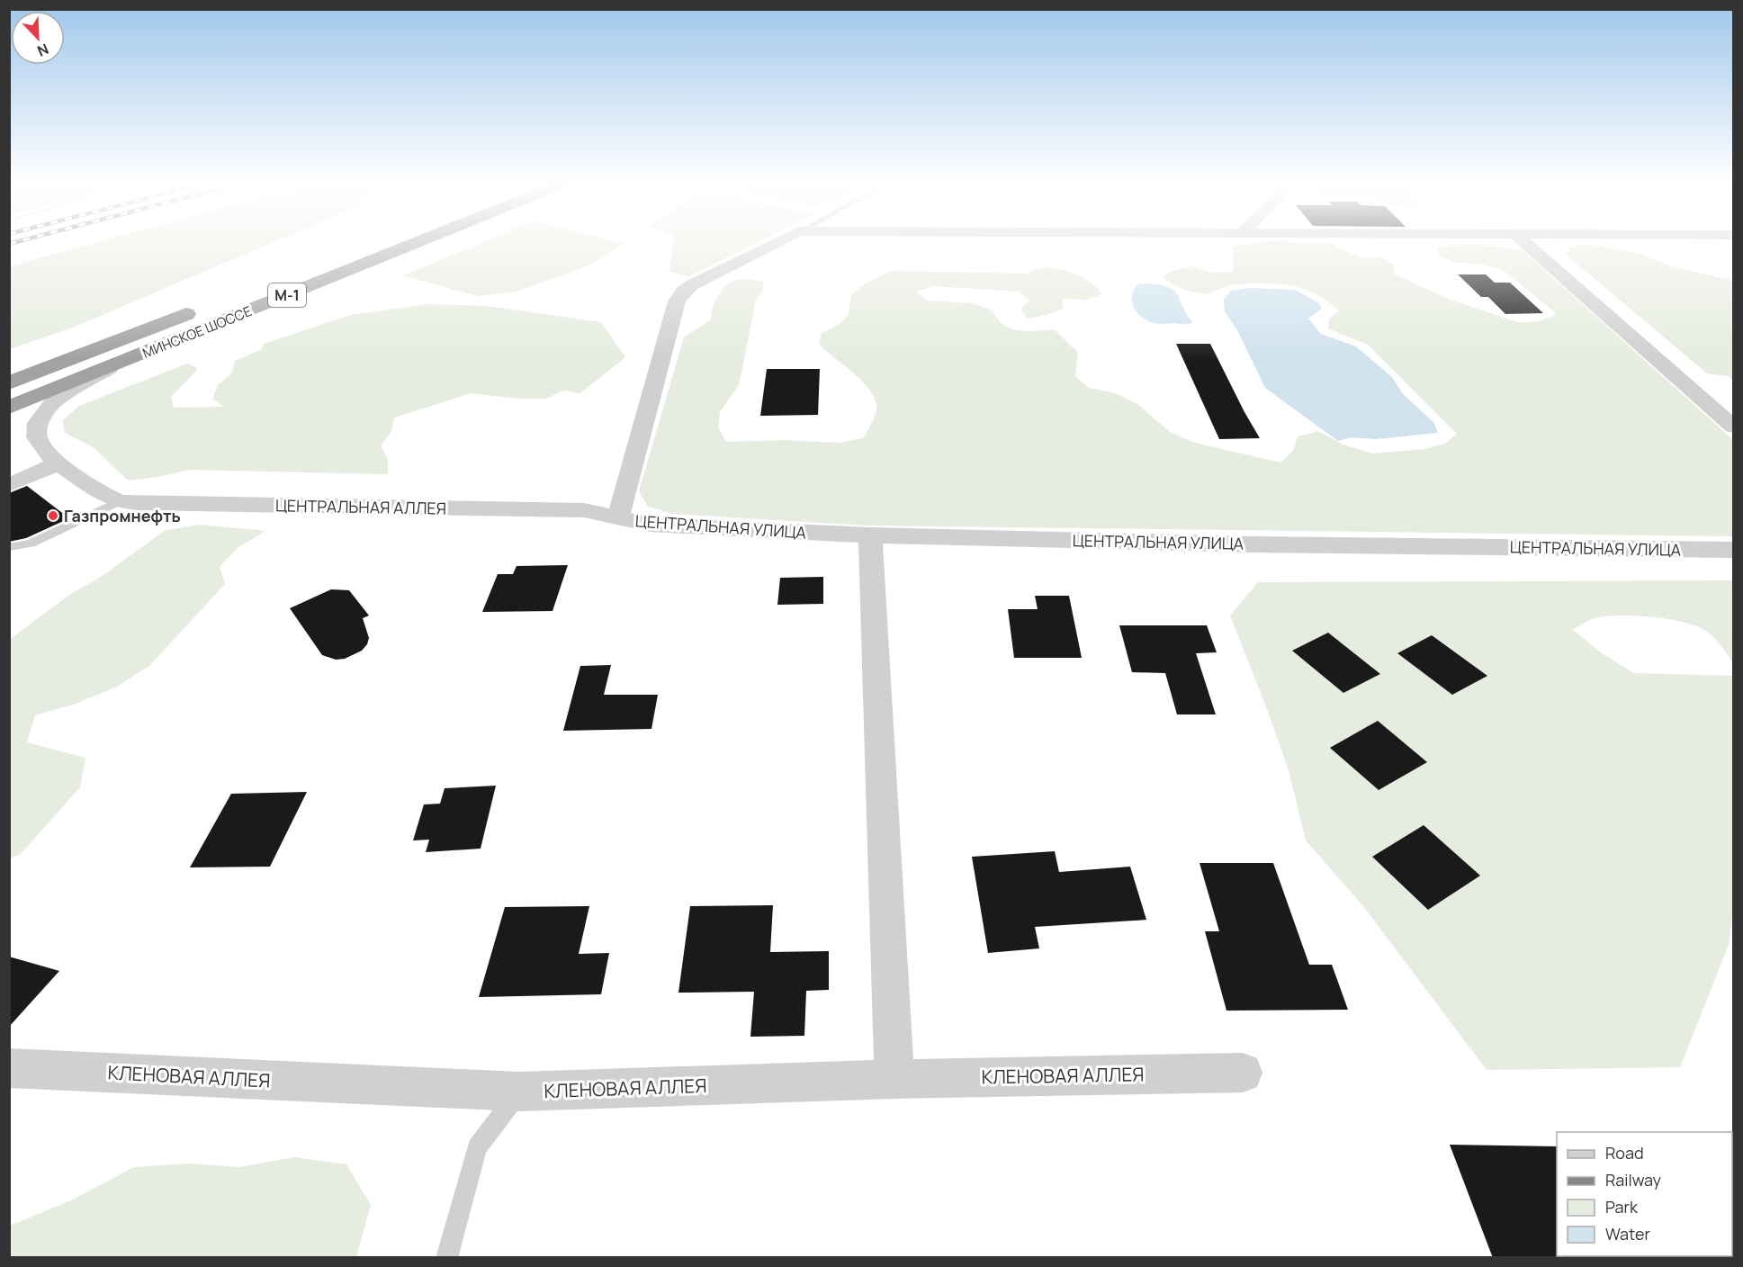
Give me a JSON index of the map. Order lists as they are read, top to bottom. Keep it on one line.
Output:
{"streets":{"highway":["М-1","МИНСКОЕ ШОССЕ"],"street":["ЦЕНТРАЛЬНАЯ АЛЛЕЯ","ЦЕНТРАЛЬНАЯ УЛИЦА","КЛЕНОВАЯ АЛЛЕЯ"]},"crossings":[["ЦЕНТРАЛЬНАЯ АЛЛЕЯ","ЦЕНТРАЛЬНАЯ УЛИЦА"]],"places":["Газпромнефть"],"legend":["Road","Railway","Park","Water"],"north":"bottom right"}
